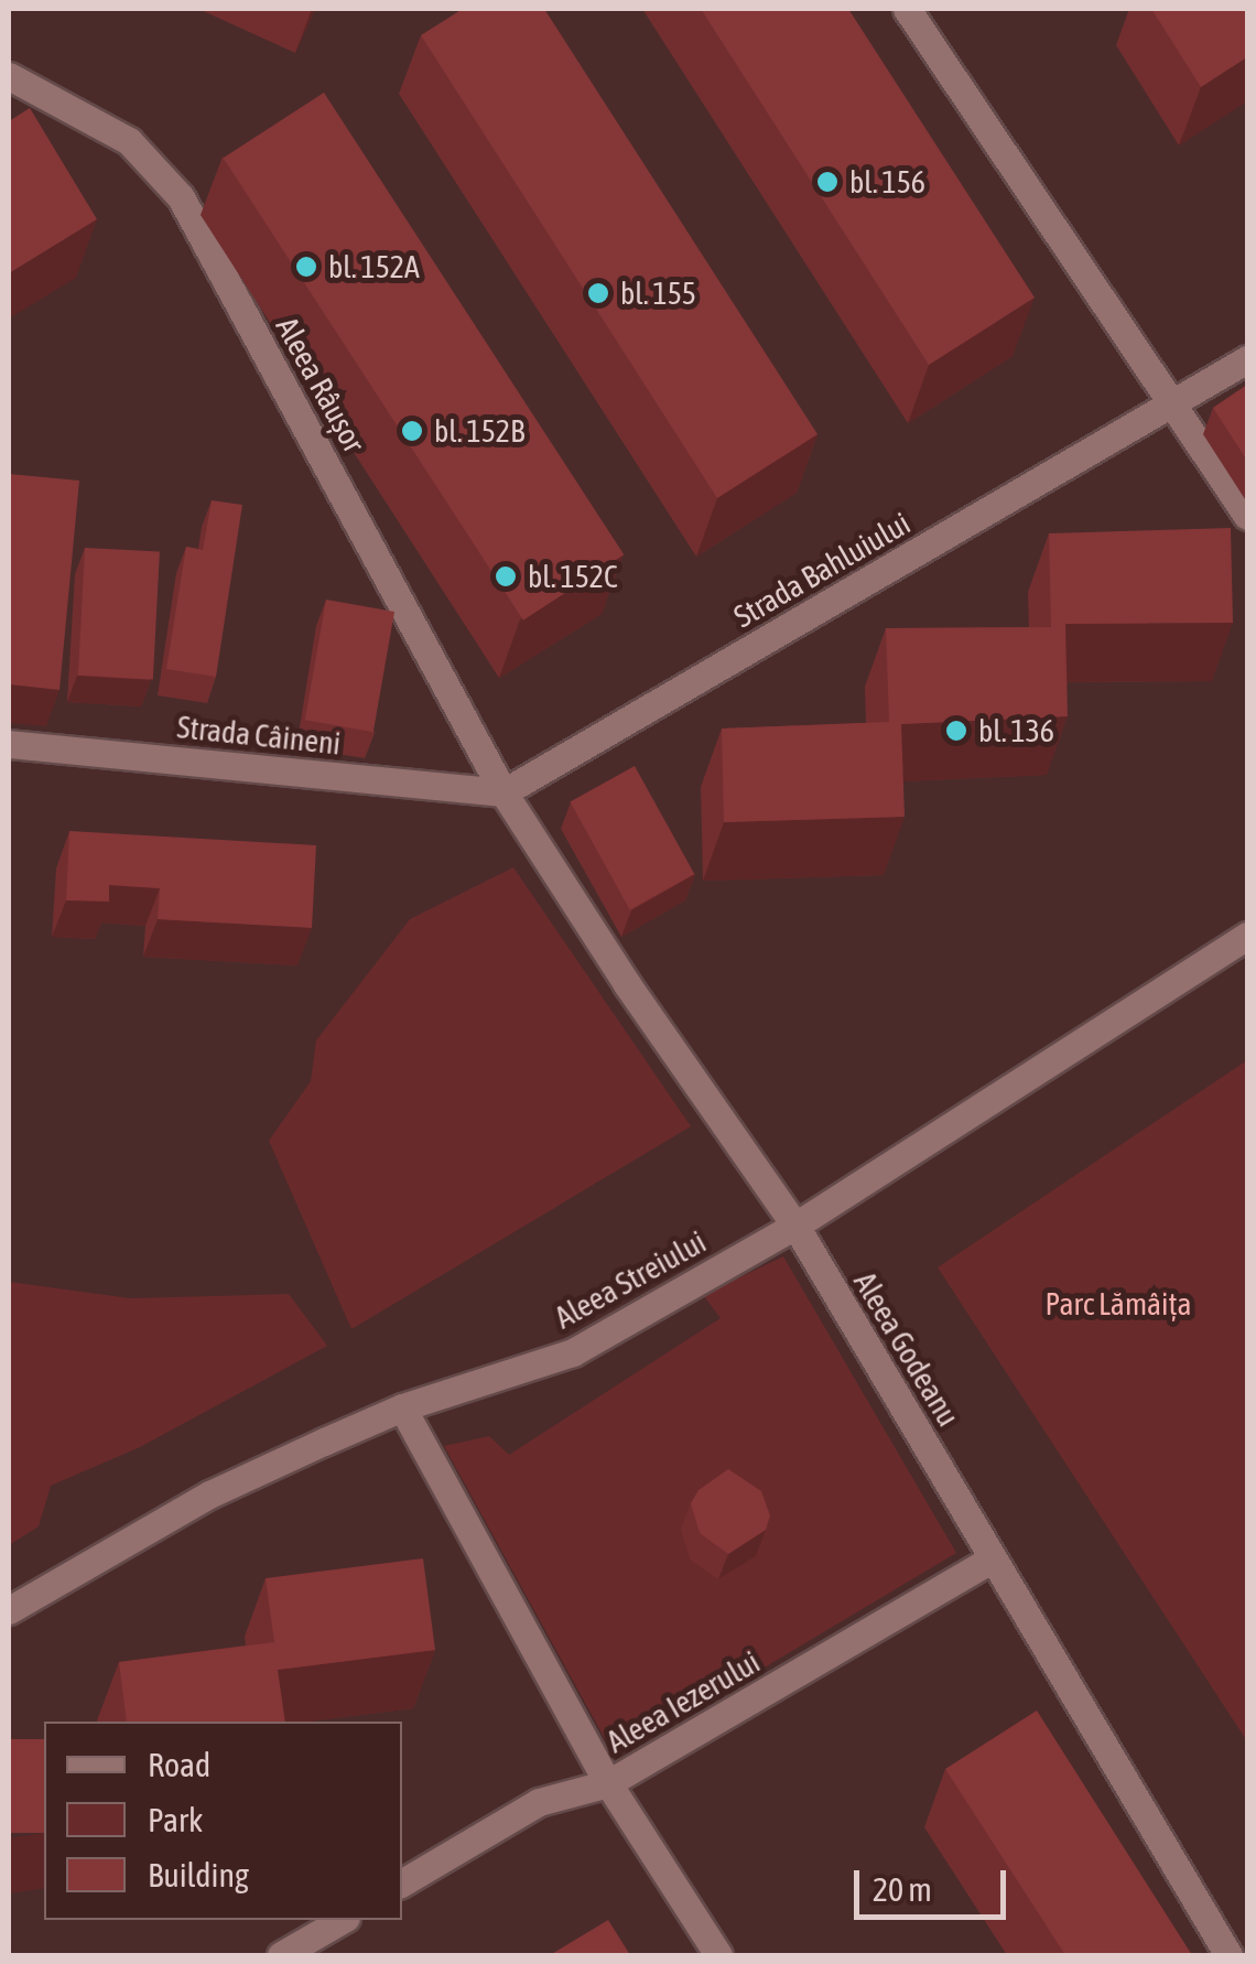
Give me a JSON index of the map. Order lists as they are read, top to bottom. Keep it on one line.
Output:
{"streets":{"street":["Aleea Râușor","Strada Bahluiului","Strada Câineni","Aleea Streiului","Aleea Godeanu","Aleea Iezerului"]},"crossings":[["Aleea Râușor","Strada Bahluiului"],["Aleea Râușor","Strada Câineni"],["Aleea Râușor","Aleea Godeanu"],["Strada Bahluiului","Strada Câineni"],["Strada Bahluiului","Aleea Godeanu"],["Strada Câineni","Aleea Godeanu"],["Aleea Streiului","Aleea Godeanu"],["Aleea Godeanu","Aleea Iezerului"]],"parks":["Parc Lămâița"],"places":["bl. 156","bl. 152A","bl. 155","bl. 152B","bl. 152C","bl. 136"],"legend":["Road","Park","Building"],"scale_bar":"20 m"}
